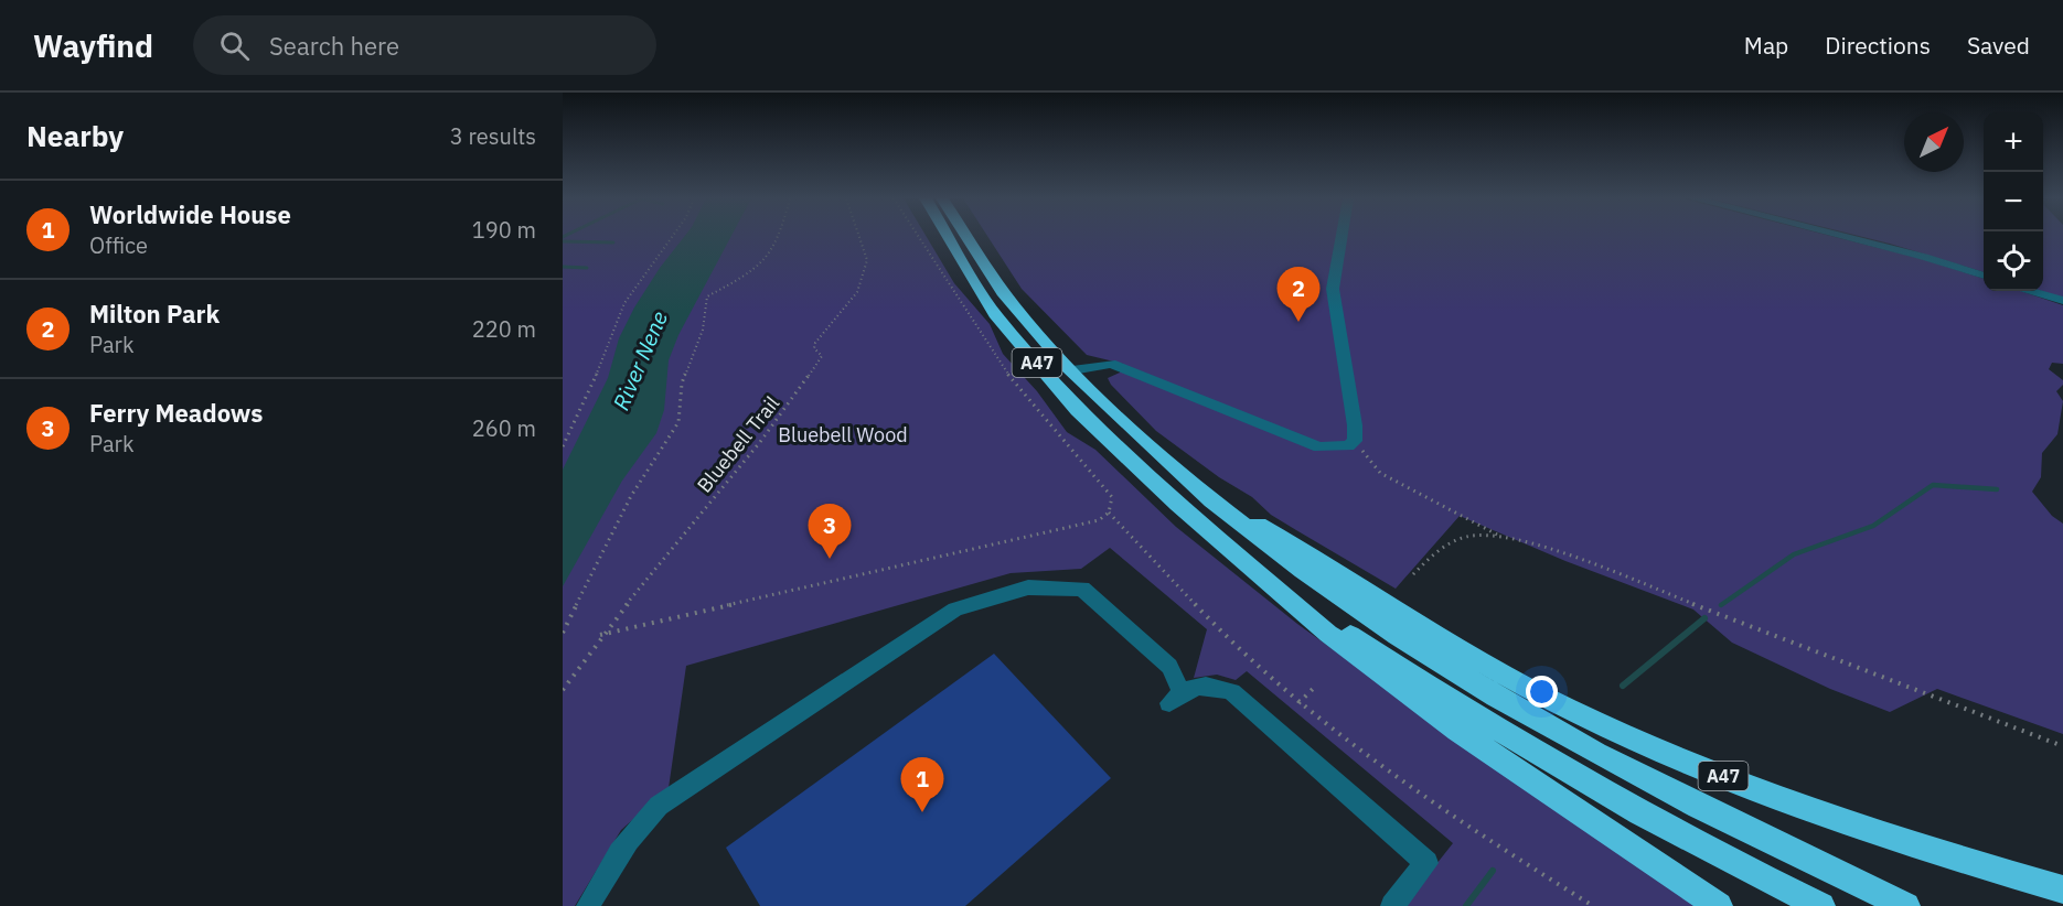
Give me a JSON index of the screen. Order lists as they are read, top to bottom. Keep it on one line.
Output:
{"streets":{"highway":["A47"],"path":["Bluebell Trail"]},"water":["River Nene"],"parks":["Bluebell Wood"],"north":"top right","page":{"header":"Wayfind","search":"Search here","nav":["Map","Directions","Saved"],"heading":["Nearby","3 results"],"map_buttons":["+","−"],"list":[{"mark":"1","name":"Worldwide House","note":"Office","value":"190 m"},{"mark":"2","name":"Milton Park","note":"Park","value":"220 m"},{"mark":"3","name":"Ferry Meadows","note":"Park","value":"260 m"}],"pins":["2","3","1"]}}
